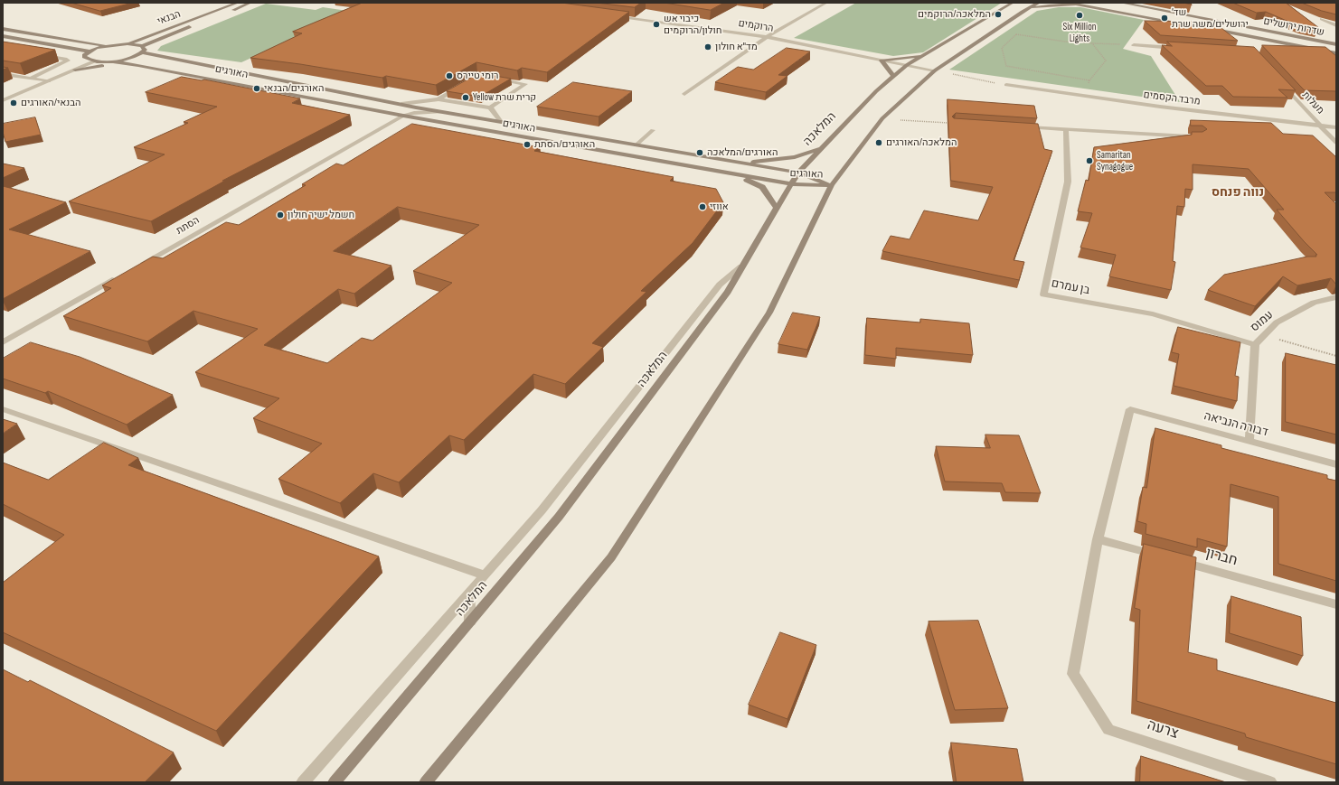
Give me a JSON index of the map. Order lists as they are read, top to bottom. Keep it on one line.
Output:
{"streets":{"main road":["הבנאי","שדרות ירושלים","האורגים","המלאכה"],"street":["הרוקמים","מרבד הקסמים","מעלות","הסתת","בן עמרם","עמוס","דבורה הנביאה","חברון","צרעה"]},"crossings":[["הבנאי","האורגים"],["הרוקמים","המלאכה"],["האורגים","המלאכה"],["האורגים","הסתת"],["מרבד הקסמים","מעלות"],["בן עמרם","עמוס"],["עמוס","דבורה הנביאה"],["דבורה הנביאה","צרעה"]],"districts":["נווה פנחס"],"places":["המלאכה/הרוקמים","Six Million Lights","שד׳ ירושלים/משה שרת","כיבוי אש חולון/הרוקמים","מד\"א חולון","רומי טיירס","האורגים/הבנאי","Yellow קרית שרת","הבנאי/האורגים","המלאכה/האורגים","האורגים/הסתת","האורגים/המלאכה","Samaritan Synagogue","אווזי","חשמל ישיר חולון"]}
